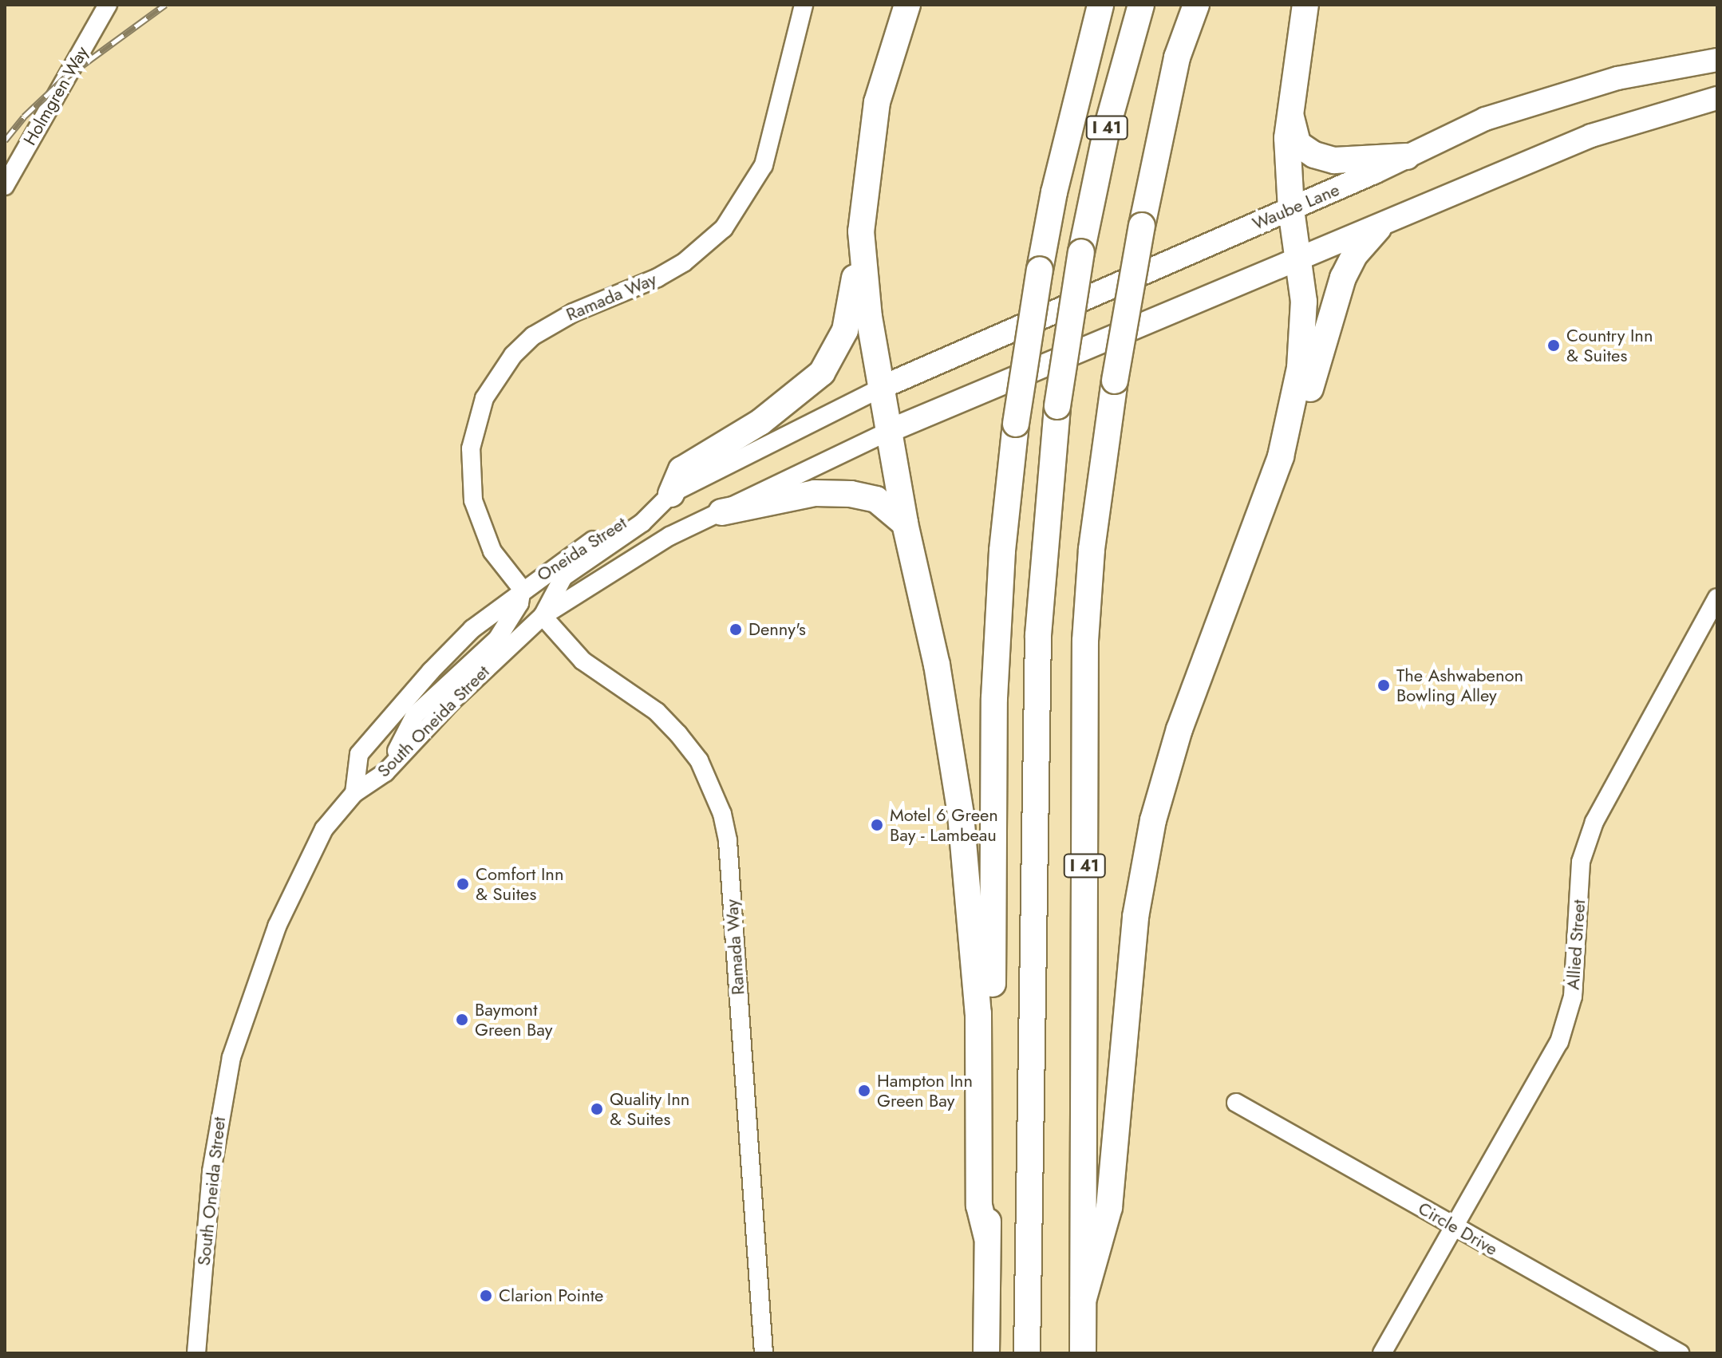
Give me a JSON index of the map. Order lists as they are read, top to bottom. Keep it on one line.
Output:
{"streets":{"highway":["I 41"],"main road":["Waube Lane"],"street":["Holmgren Way","Ramada Way","Oneida Street","South Oneida Street","Allied Street","Circle Drive"]},"crossings":[["Waube Lane","Oneida Street"],["Ramada Way","Oneida Street"],["Ramada Way","South Oneida Street"],["Oneida Street","South Oneida Street"],["Allied Street","Circle Drive"]],"places":["Country Inn & Suites","Denny's","The Ashwabenon Bowling Alley","Motel 6 Green Bay - Lambeau","Comfort Inn & Suites","Baymont Green Bay","Hampton Inn Green Bay","Quality Inn & Suites","Clarion Pointe"]}
